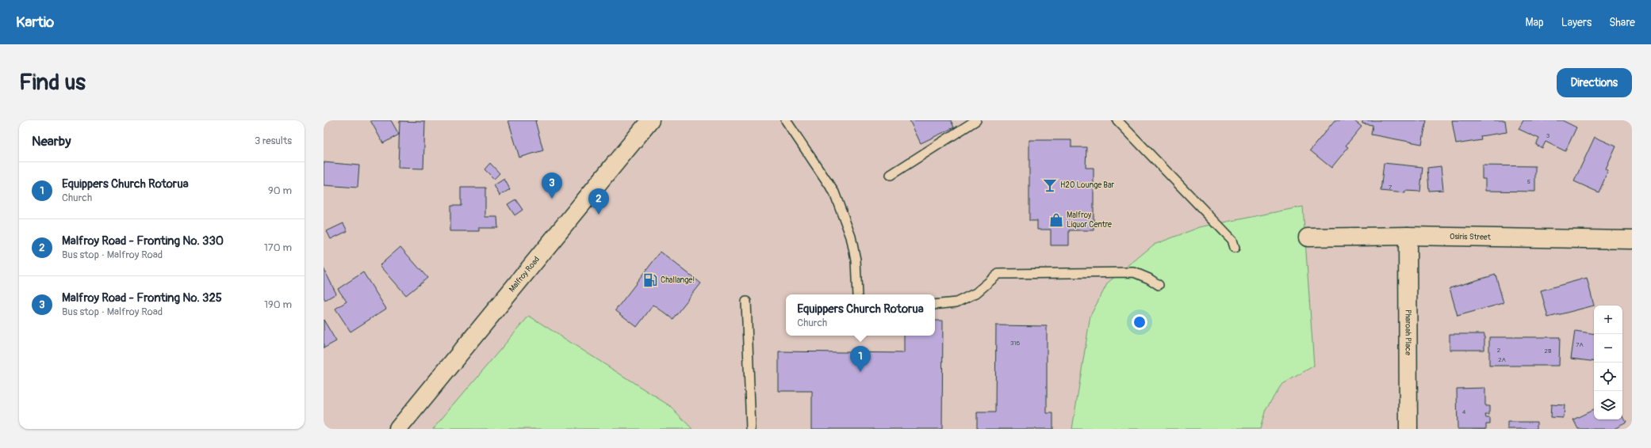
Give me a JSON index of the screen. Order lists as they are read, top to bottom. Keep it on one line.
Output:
{"streets":{"street":["Osiris Street","Malfroy Road","Pharoah Place"]},"crossings":[["Osiris Street","Pharoah Place"]],"places":{"bar":["H2O Lounge Bar"],"shop":["Malfroy Liquor Centre"],"fuel station":["Challange!"]},"house_numbers":["3","5","7","316","7A","2","2B","2A","4"],"page":{"header":"Kartio","nav":["Map","Layers","Share"],"buttons":"Directions","title":"Find us","heading":["Nearby","3 results"],"list":[{"mark":"1","name":"Equippers Church Rotorua","note":"Church","value":"90 m"},{"mark":"2","name":"Malfroy Road - Fronting No. 330","note":"Bus stop · Malfroy Road","value":"170 m"},{"mark":"3","name":"Malfroy Road - Fronting No. 325","note":"Bus stop · Malfroy Road","value":"190 m"}],"pins":["3","2","1"],"popup":["Equippers Church Rotorua","Church"],"map_buttons":["+","−"]}}
